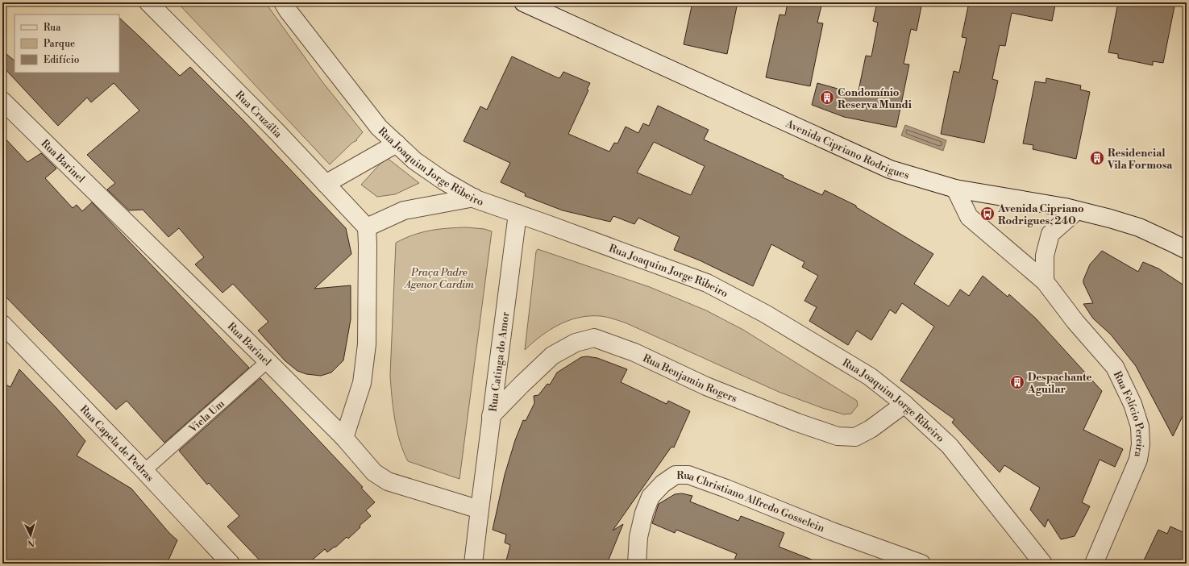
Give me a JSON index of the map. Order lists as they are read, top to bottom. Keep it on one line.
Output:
{"streets":{"street":["Rua Cruzália","Avenida Cipriano Rodrigues","Rua Barinel","Rua Joaquim Jorge Ribeiro","Rua Catinga do Amor","Rua Benjamin Rogers","Rua Felício Pereira","Viela Um","Rua Capela de Pedras","Rua Christiano Alfredo Gosselein"]},"crossings":[["Avenida Cipriano Rodrigues","Rua Felício Pereira"],["Rua Barinel","Rua Catinga do Amor"],["Rua Barinel","Viela Um"],["Rua Joaquim Jorge Ribeiro","Rua Catinga do Amor"],["Rua Joaquim Jorge Ribeiro","Rua Benjamin Rogers"],["Rua Catinga do Amor","Rua Benjamin Rogers"],["Viela Um","Rua Capela de Pedras"]],"parks":["Praça Padre Agenor Cardim"],"places":{"building":["Condomínio Reserva Mundi","Residencial Vila Formosa","Despachante Aguilar"],"bus stop":["Avenida Cipriano Rodrigues, 240"]},"legend":["Rua","Parque","Edifício"],"north":"bottom"}
